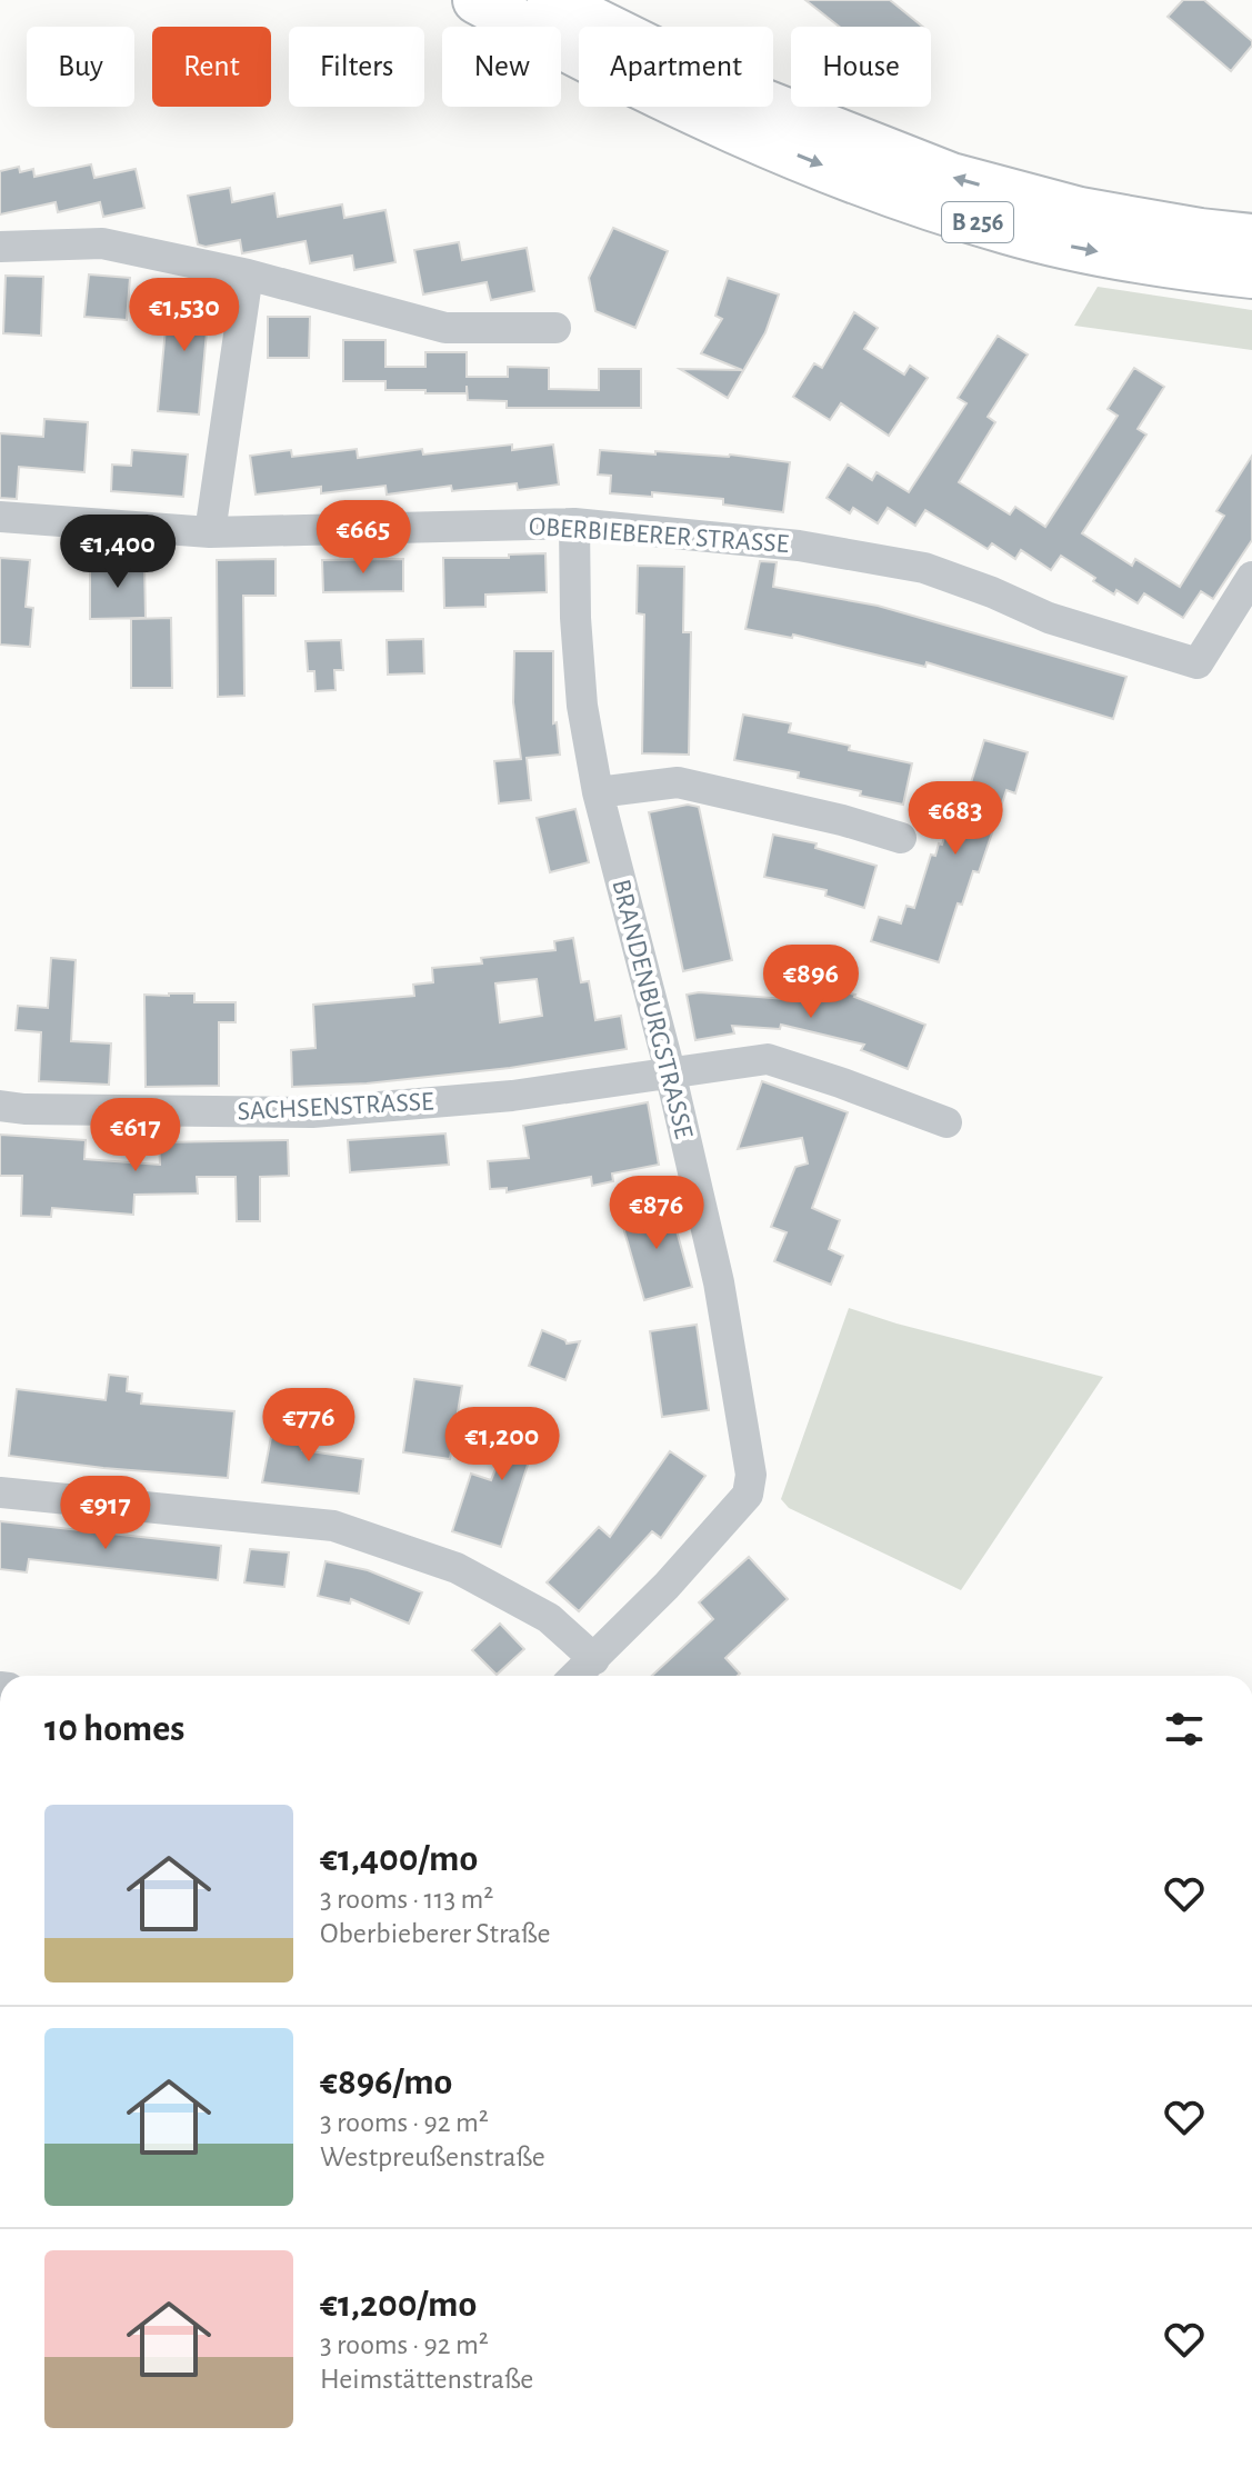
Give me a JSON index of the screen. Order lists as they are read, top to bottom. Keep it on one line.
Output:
{"streets":{"highway":["B 256"],"street":["OBERBIEBERER STRASSE","BRANDENBURGSTRASSE","SACHSENSTRASSE"]},"crossings":[["OBERBIEBERER STRASSE","BRANDENBURGSTRASSE"],["BRANDENBURGSTRASSE","SACHSENSTRASSE"]],"page":{"chip":["Buy","Rent","Filters","New","Apartment","House"],"price":["€1,530","€665","€1,400","€683","€896","€617","€876","€776","€1,200","€917"],"heading":"10 homes","list":[{"name":"€1,400/mo","note":"3 rooms · 113 m² · Oberbieberer Straße"},{"name":"€896/mo","note":"3 rooms · 92 m² · Westpreußenstraße"},{"name":"€1,200/mo","note":"3 rooms · 92 m² · Heimstättenstraße"}]}}
